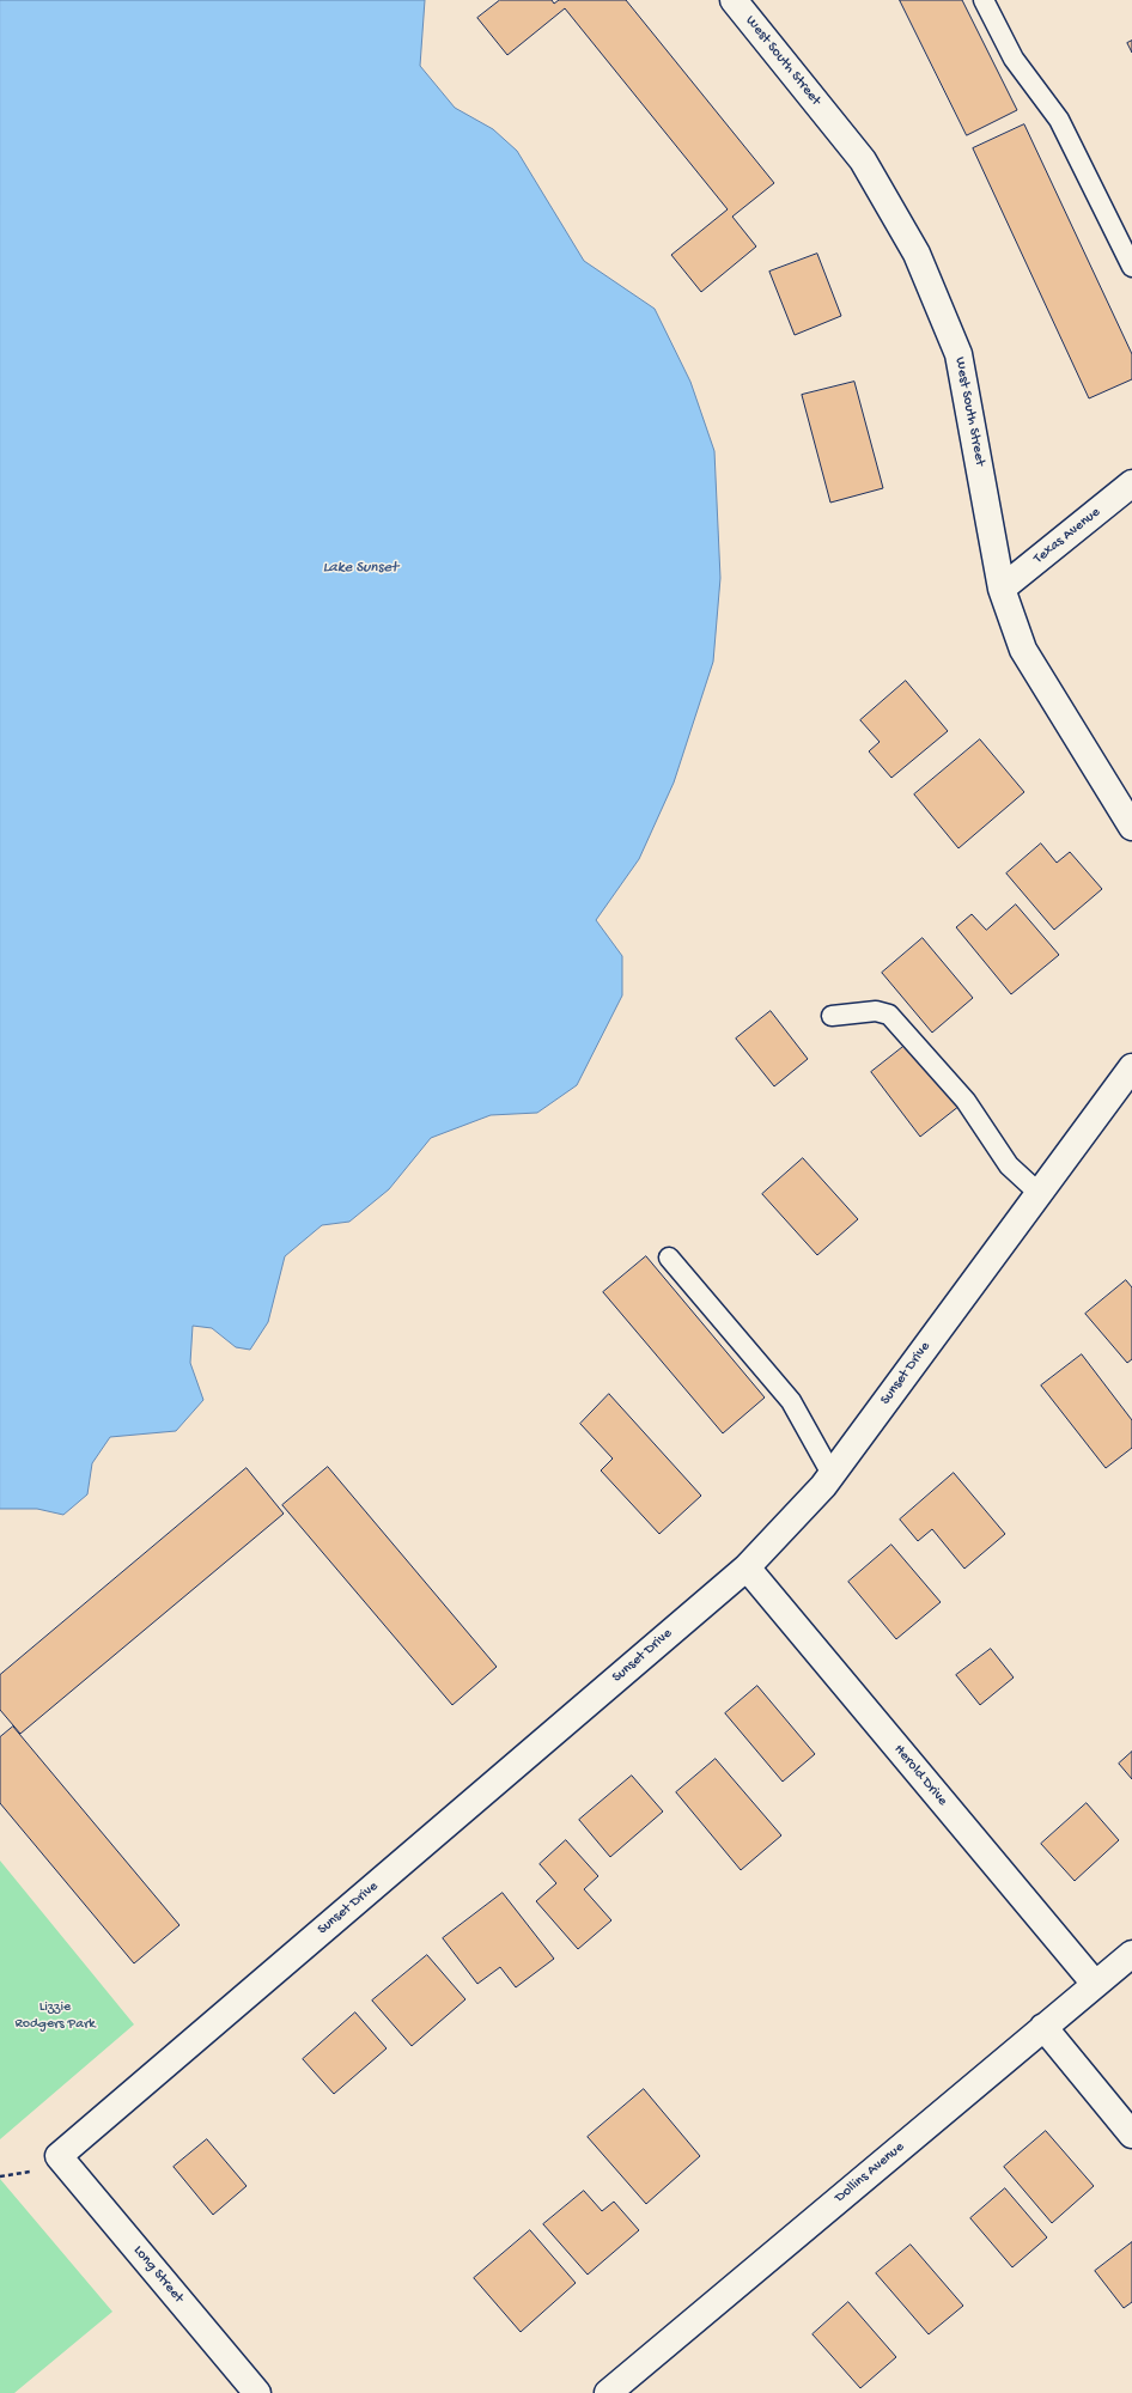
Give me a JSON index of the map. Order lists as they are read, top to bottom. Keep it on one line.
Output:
{"streets":{"street":["West South Street","Texas Avenue","Sunset Drive","Herold Drive","Dollins Avenue","Long Street"]},"crossings":[["West South Street","Texas Avenue"],["Sunset Drive","Herold Drive"],["Sunset Drive","Long Street"],["Herold Drive","Dollins Avenue"]],"water":["Lake Sunset"],"parks":["Lizzie Rodgers Park"]}
